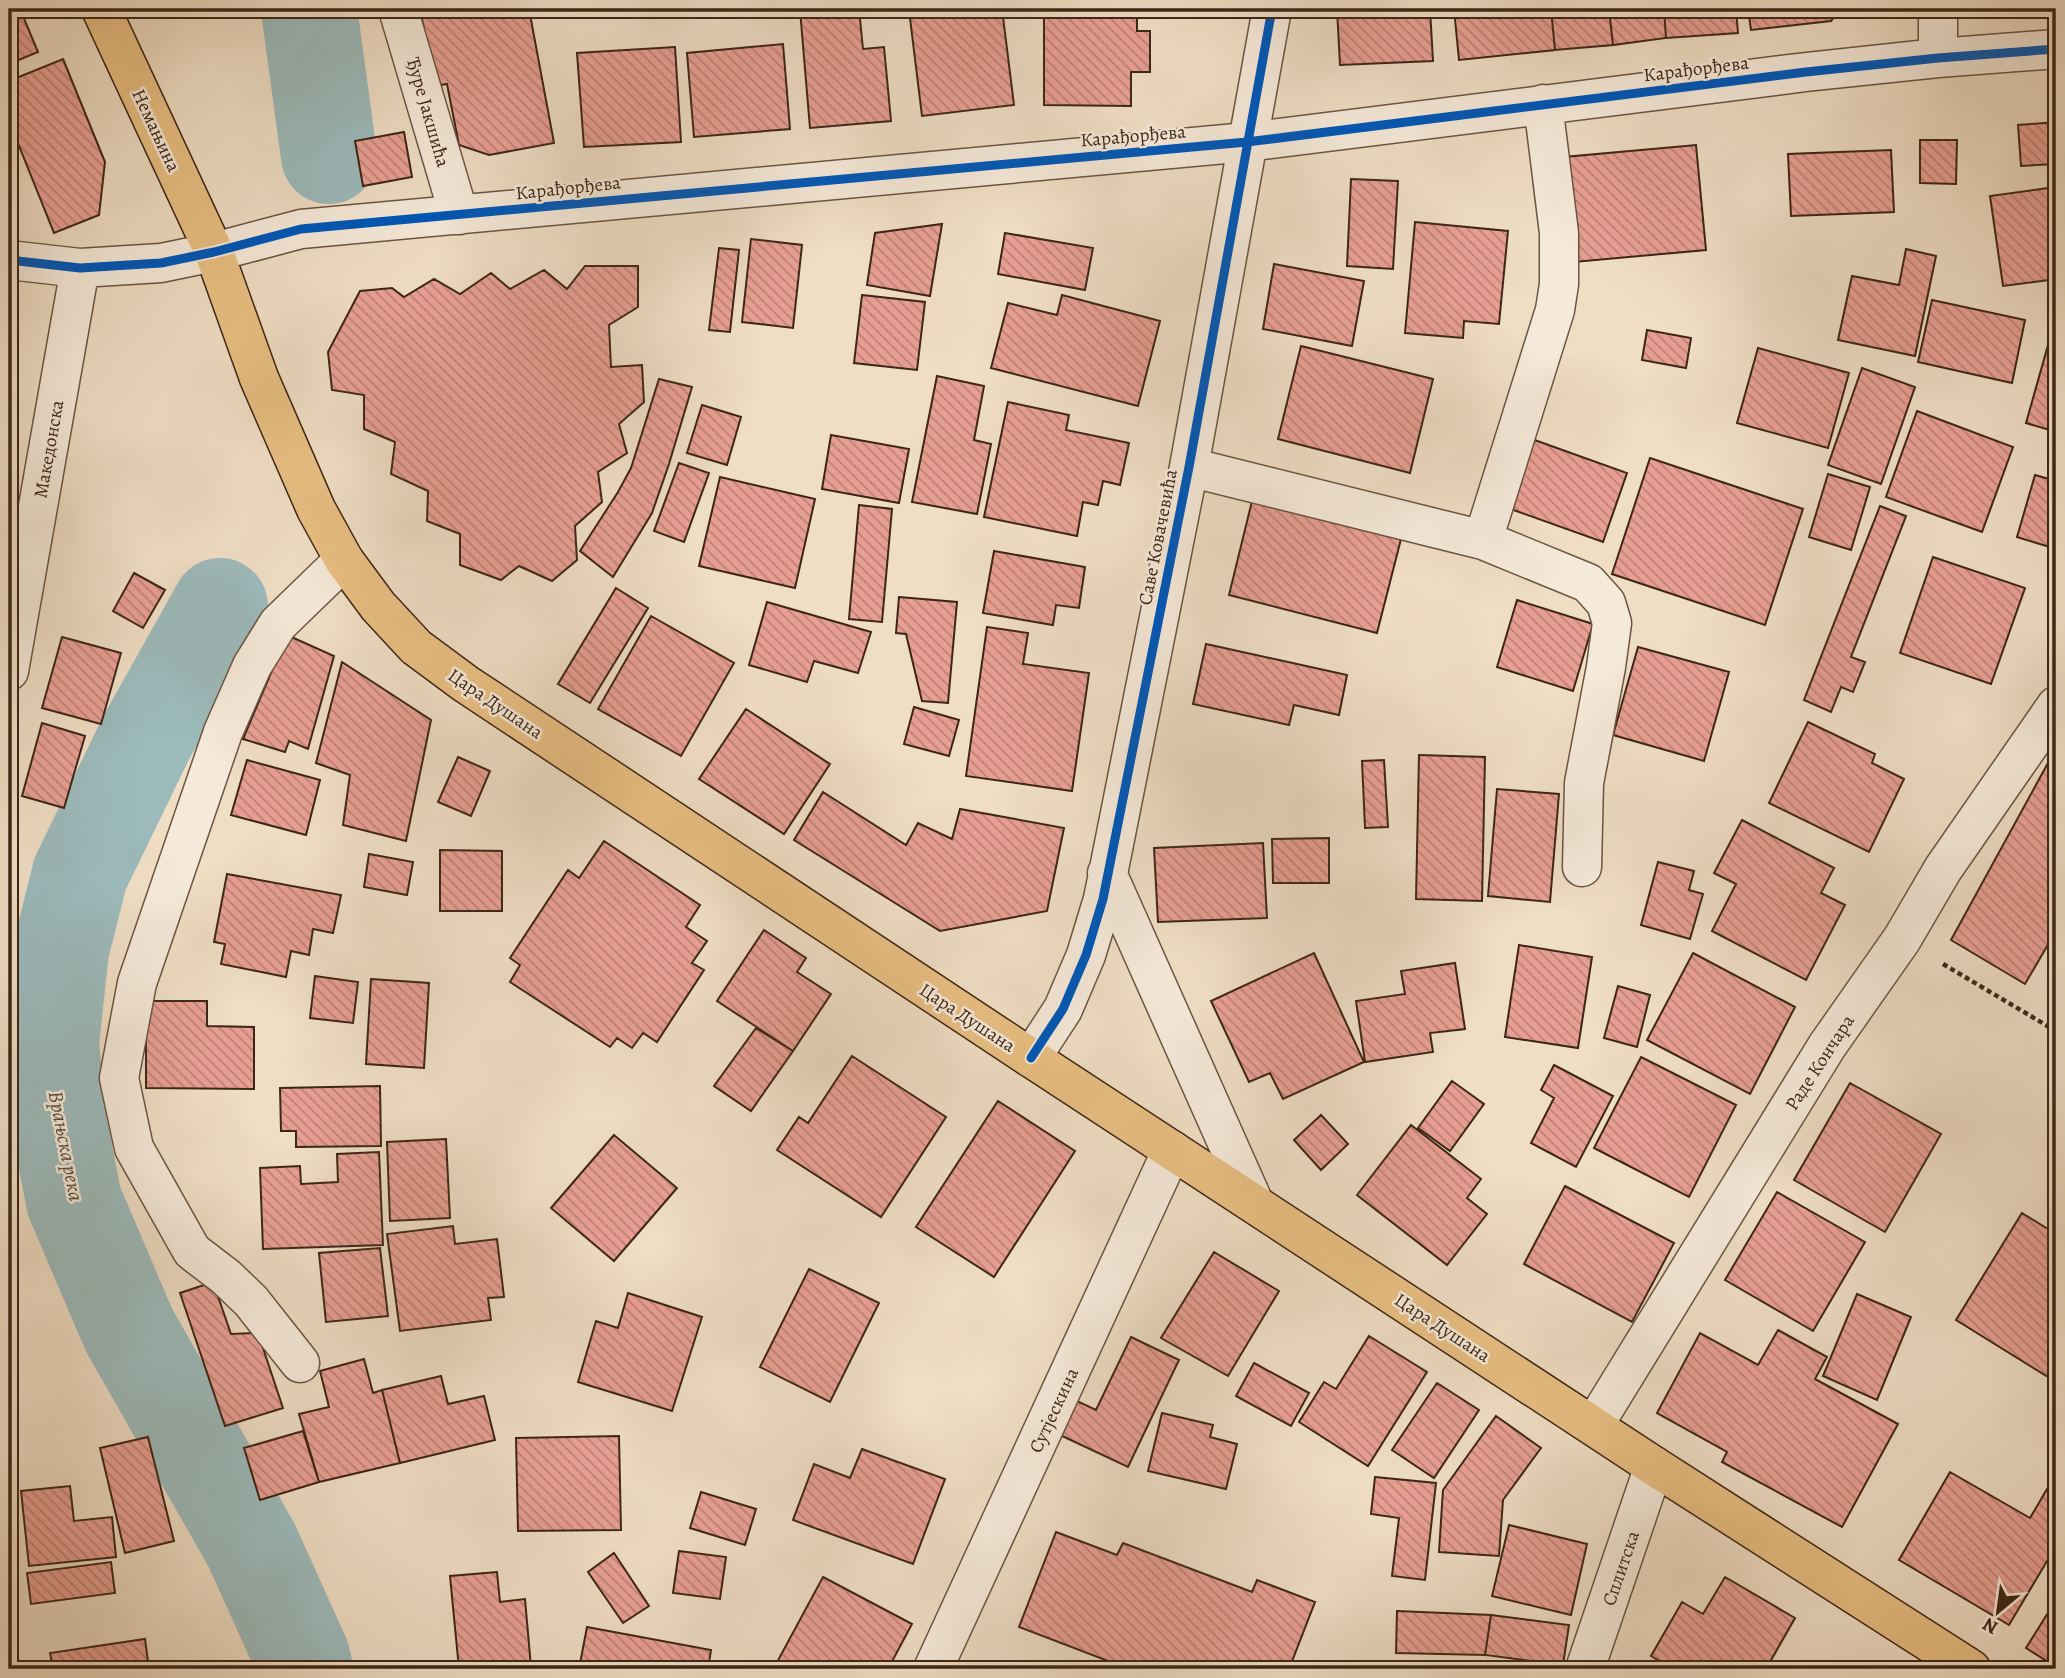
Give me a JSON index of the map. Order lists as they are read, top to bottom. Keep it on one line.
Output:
{"streets":{"main road":["Немањина","Цара Душана"],"street":["Карађорђева","Ђуре Јакшића","Македонска","Саве Ковачевића","Раде Кончара","Сутјескина","Сплитска"]},"crossings":[["Карађорђева","Ђуре Јакшића"],["Карађорђева","Немањина"],["Карађорђева","Македонска"],["Карађорђева","Саве Ковачевића"],["Карађорђева","Цара Душана"],["Немањина","Цара Душана"],["Саве Ковачевића","Цара Душана"],["Цара Душана","Раде Кончара"],["Цара Душана","Сутјескина"],["Цара Душана","Сплитска"]],"water":["Врањска река"],"north":"bottom left"}
